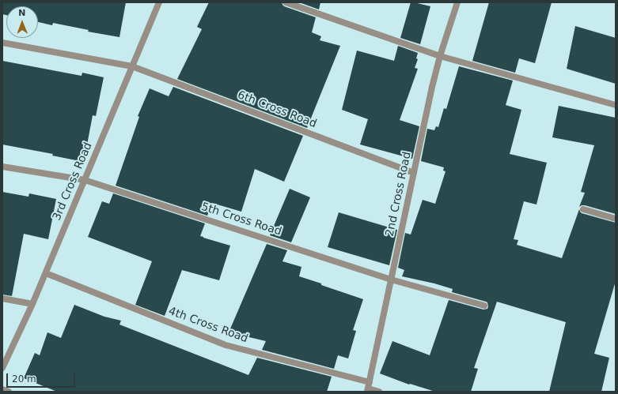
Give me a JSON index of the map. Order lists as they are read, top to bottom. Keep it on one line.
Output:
{"streets":{"street":["6th Cross Road","3rd Cross Road","2nd Cross Road","5th Cross Road","4th Cross Road"]},"crossings":[["6th Cross Road","3rd Cross Road"],["6th Cross Road","2nd Cross Road"],["3rd Cross Road","5th Cross Road"],["3rd Cross Road","4th Cross Road"],["2nd Cross Road","5th Cross Road"],["2nd Cross Road","4th Cross Road"]],"scale_bar":"20 m","north":"top"}
